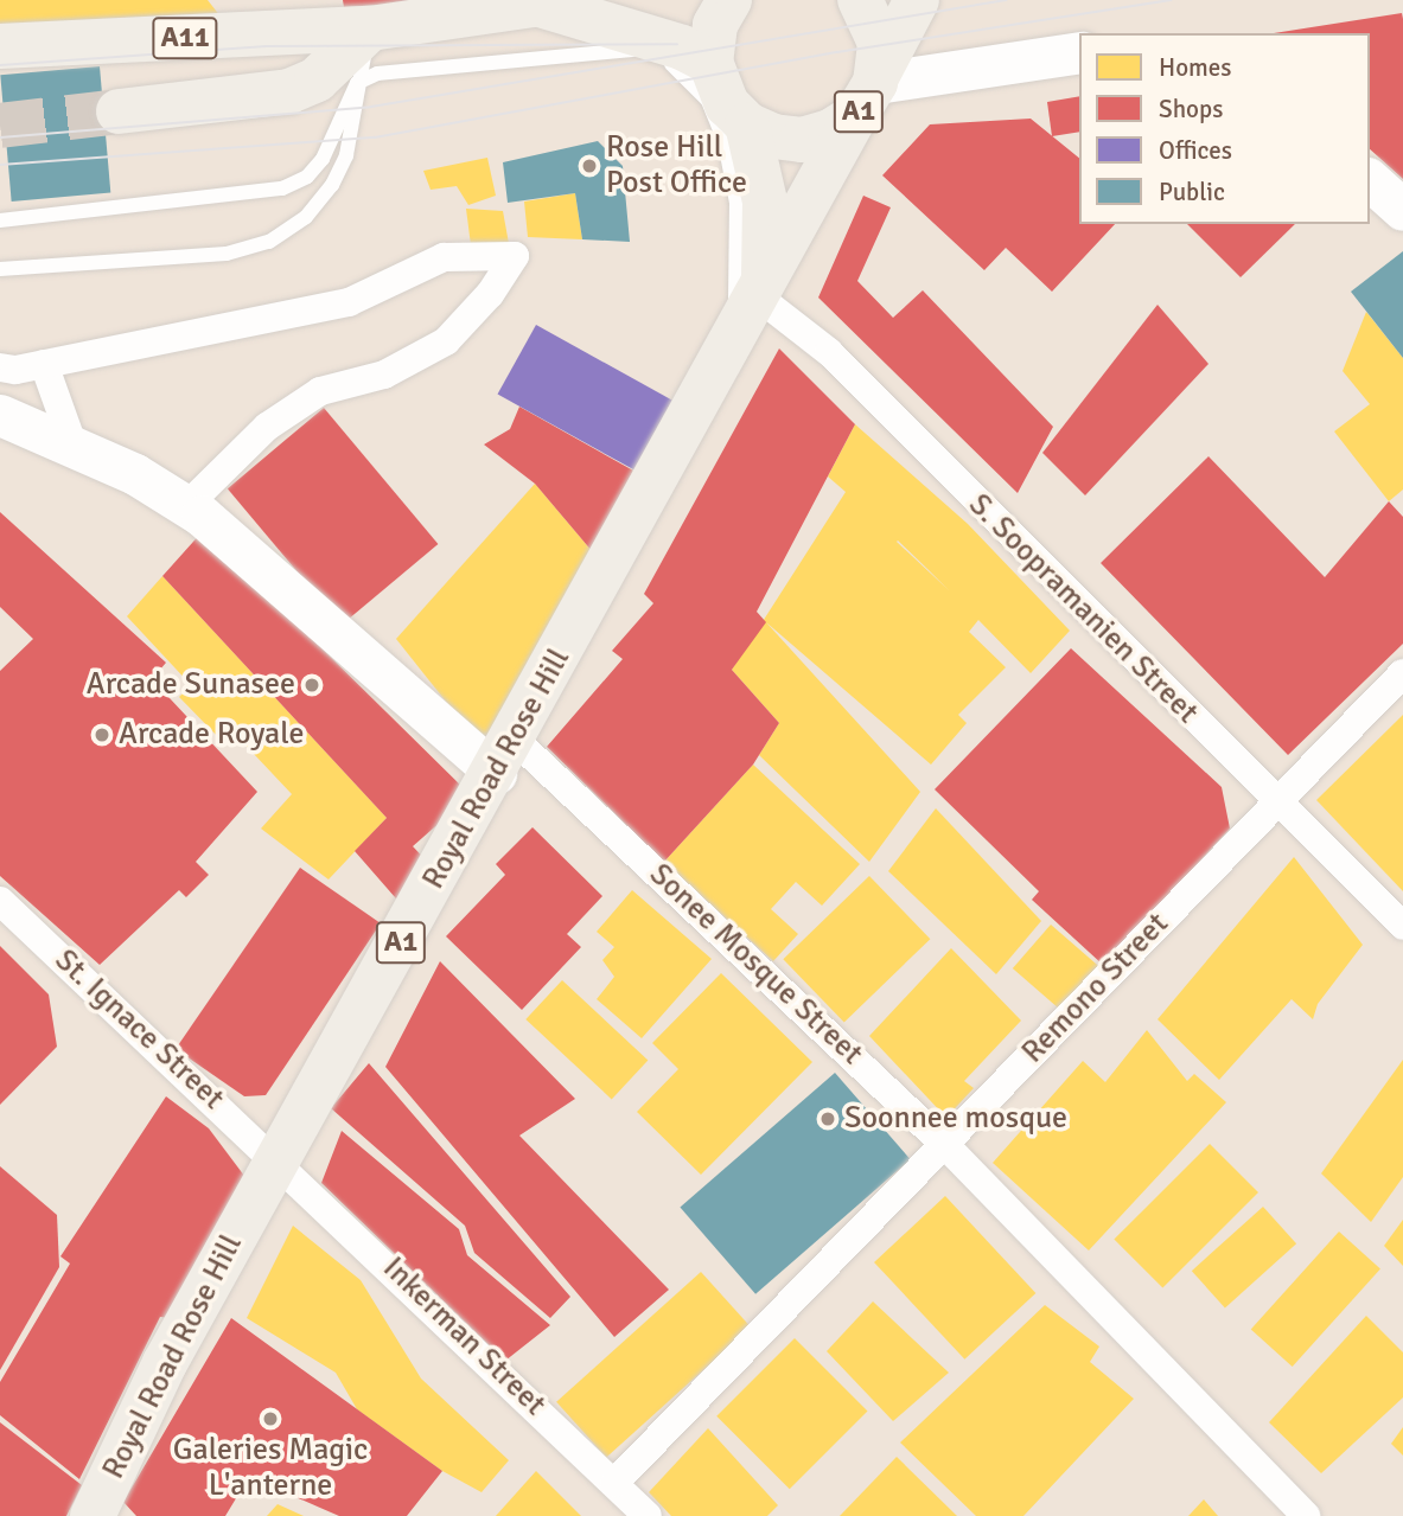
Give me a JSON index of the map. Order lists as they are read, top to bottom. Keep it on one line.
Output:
{"streets":{"main road":["A11","A1","Royal Road Rose Hill"],"street":["S. Soopramanien Street","Sonee Mosque Street","Remono Street","St. Ignace Street","Inkerman Street"]},"crossings":[["A11","A1"],["A1","Royal Road Rose Hill"],["S. Soopramanien Street","Royal Road Rose Hill"],["S. Soopramanien Street","Remono Street"],["Royal Road Rose Hill","Sonee Mosque Street"],["Royal Road Rose Hill","St. Ignace Street"],["Royal Road Rose Hill","Inkerman Street"],["Sonee Mosque Street","Remono Street"],["Remono Street","Inkerman Street"],["St. Ignace Street","Inkerman Street"]],"places":["Rose Hill Post Office","Arcade Sunasee","Arcade Royale","Soonnee mosque","Galeries Magic L'anterne"],"legend":["Homes","Shops","Offices","Public"]}
